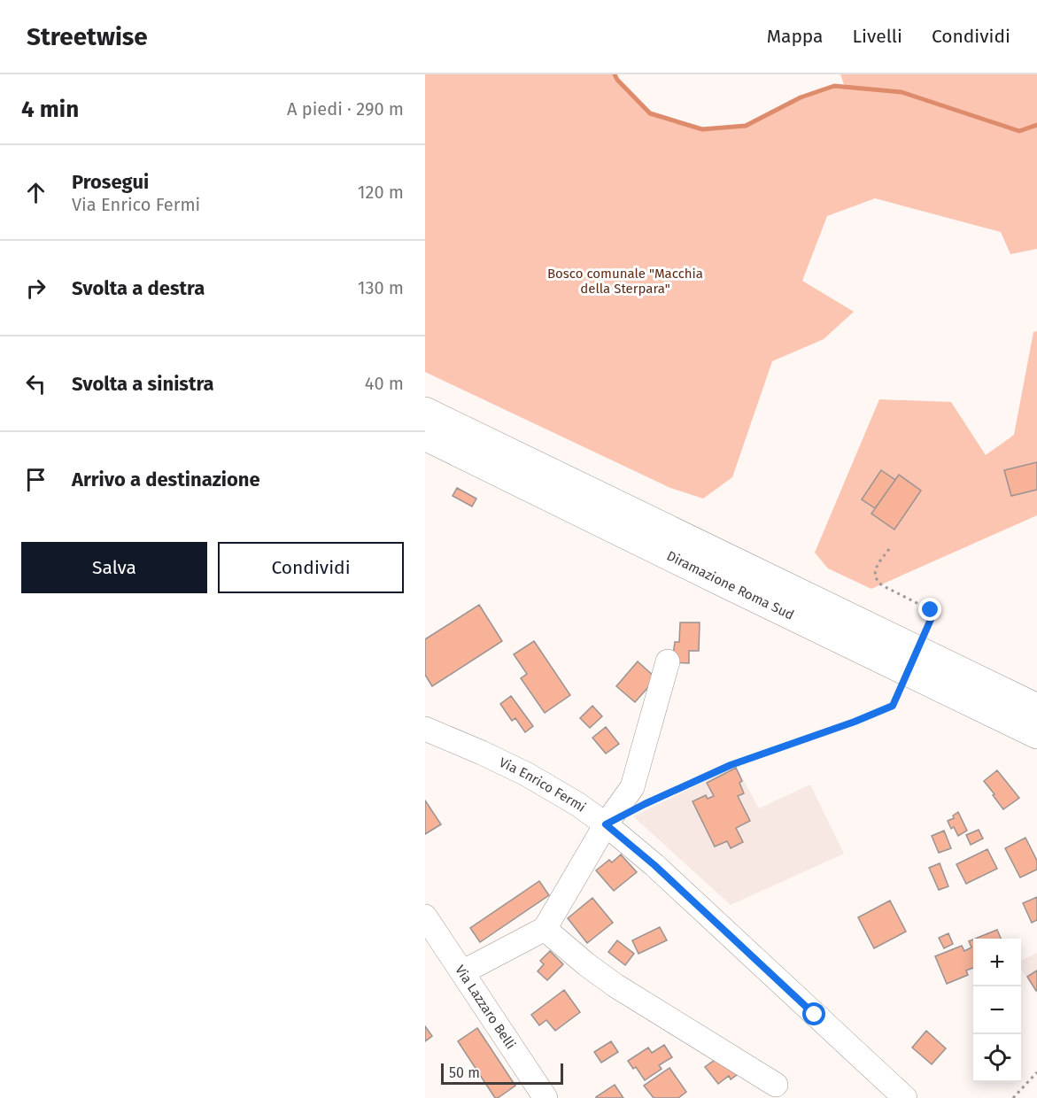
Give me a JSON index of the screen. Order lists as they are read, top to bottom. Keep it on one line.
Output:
{"streets":{"highway":["Diramazione Roma Sud"],"street":["Via Enrico Fermi","Via Lazzaro Belli"]},"parks":["Bosco comunale \"Macchia della Sterpara\""],"scale_bar":"50 m","page":{"header":"Streetwise","nav":["Mappa","Livelli","Condividi"],"heading":["4 min","A piedi · 290 m"],"list":[["Prosegui","Via Enrico Fermi","120 m"],["Svolta a destra","130 m"],["Svolta a sinistra","40 m"],"Arrivo a destinazione"],"buttons":["Salva","Condividi"],"map_buttons":["+","−"],"scale":"50 m"}}
